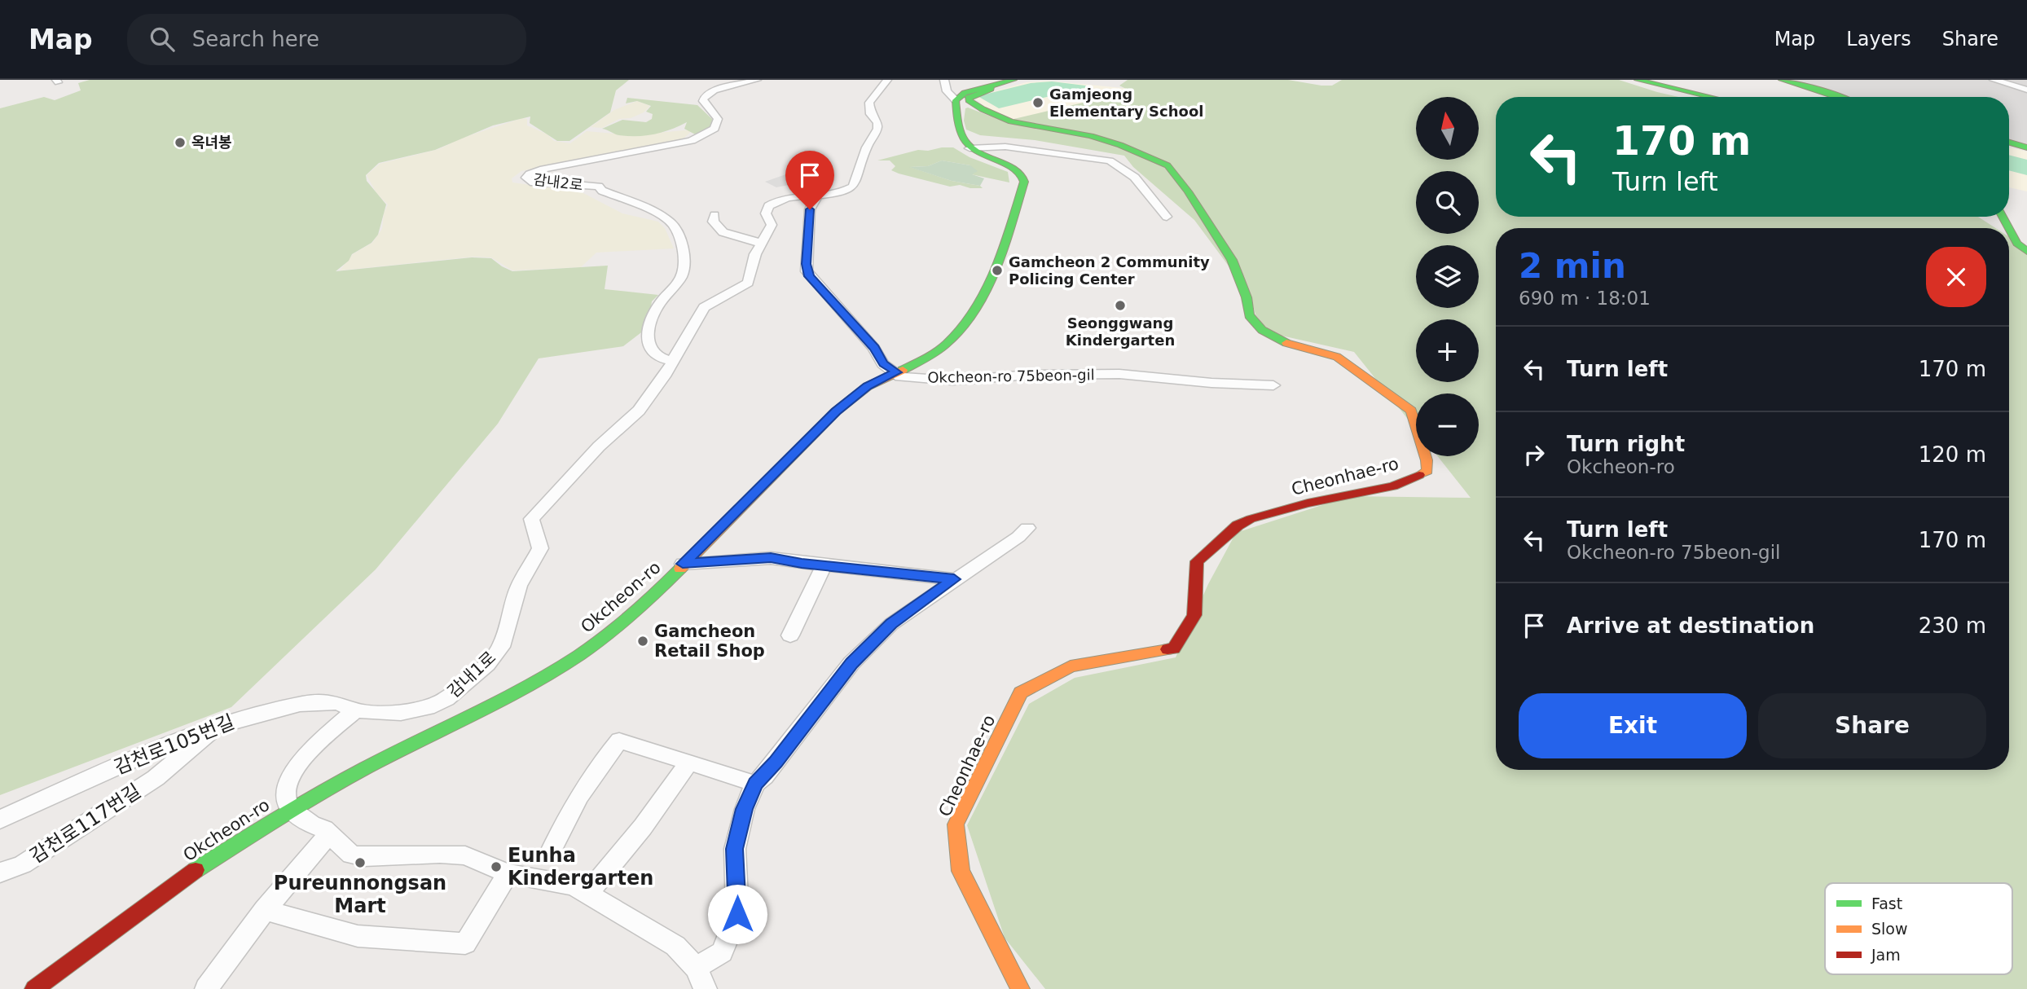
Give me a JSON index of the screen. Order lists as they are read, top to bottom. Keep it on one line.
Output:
{"streets":{"street":["감내2로","Okcheon-ro 75beon-gil","Cheonhae-ro","Okcheon-ro","감내1로","감천로105번길","감천로117번길"]},"crossings":[["감내2로","감내1로"],["Okcheon-ro 75beon-gil","Okcheon-ro"],["감내1로","감천로105번길"],["감천로105번길","감천로117번길"]],"places":["Gamjeong Elementary School","옥녀봉","Gamcheon 2 Community Policing Center","Seonggwang Kindergarten","Gamcheon Retail Shop","Pureunnongsan Mart","Eunha Kindergarten"],"legend":["Fast","Slow","Jam"],"north":"top","page":{"header":"Map","search":"Search here","nav":["Map","Layers","Share"],"map_buttons":["+","−"],"turn":["170 m","Turn left"],"heading":["2 min","690 m · 18:01"],"list":[{"name":"Turn left","value":"170 m"},{"name":"Turn right","note":"Okcheon-ro","value":"120 m"},{"name":"Turn left","note":"Okcheon-ro 75beon-gil","value":"170 m"},{"name":"Arrive at destination","value":"230 m"}],"buttons":["Exit","Share"]}}
